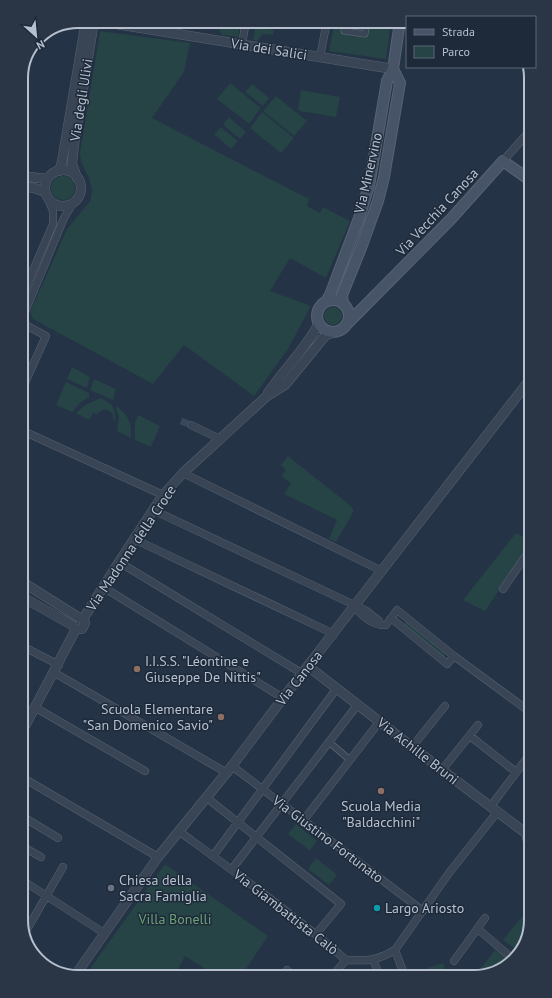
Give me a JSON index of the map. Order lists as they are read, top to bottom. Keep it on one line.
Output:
{"streets":{"main road":["Via Minervino","Via Vecchia Canosa"],"street":["Via dei Salici","Via degli Ulivi","Via Madonna della Croce","Via Canosa","Via Achille Bruni","Via Giustino Fortunato","Via Giambattista Calò"]},"crossings":[["Via dei Salici","Via Minervino"],["Via Minervino","Via Vecchia Canosa"],["Via Minervino","Via Madonna della Croce"],["Via Vecchia Canosa","Via Madonna della Croce"],["Via Madonna della Croce","Via Giustino Fortunato"],["Via Canosa","Via Achille Bruni"],["Via Canosa","Via Giustino Fortunato"],["Via Canosa","Via Giambattista Calò"],["Via Achille Bruni","Via Giambattista Calò"],["Via Giustino Fortunato","Via Giambattista Calò"]],"parks":["Villa Bonelli"],"places":["I.I.S.S. \"Léontine e Giuseppe De Nittis\"","Scuola Elementare \"San Domenico Savio\"","Scuola Media \"Baldacchini\"","Chiesa della Sacra Famiglia","Largo Ariosto"],"legend":["Strada","Parco"],"north":"bottom right"}
